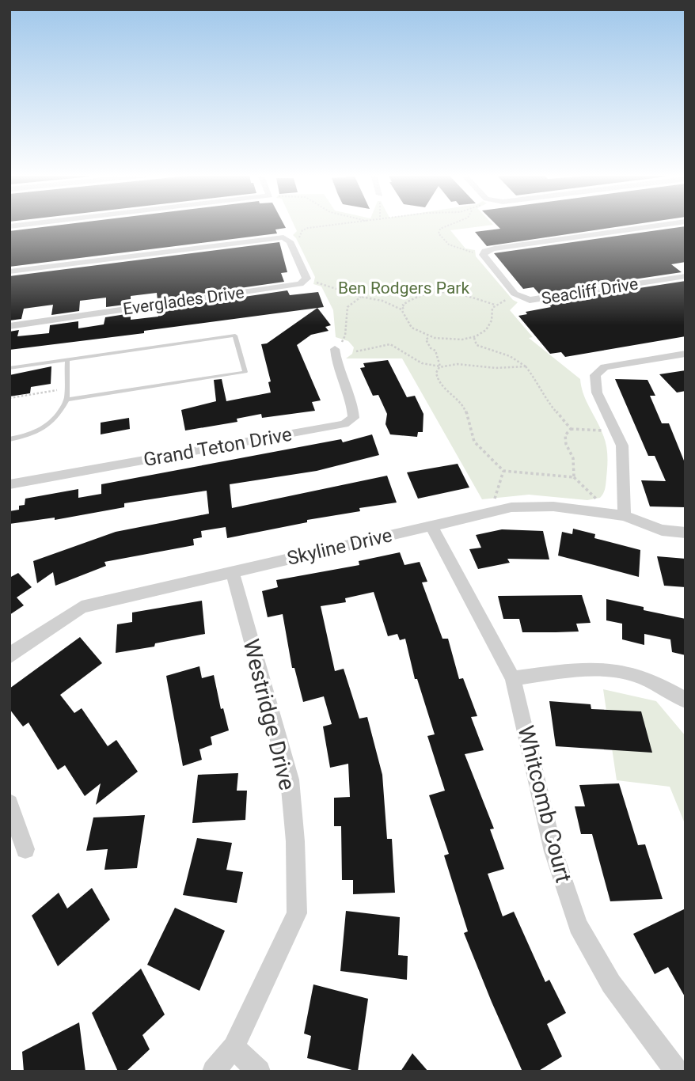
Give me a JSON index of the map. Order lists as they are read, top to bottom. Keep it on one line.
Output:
{"streets":{"street":["Seacliff Drive","Everglades Drive","Grand Teton Drive","Skyline Drive","Westridge Drive","Whitcomb Court"]},"crossings":[["Skyline Drive","Westridge Drive"],["Skyline Drive","Whitcomb Court"]],"parks":["Ben Rodgers Park"]}
